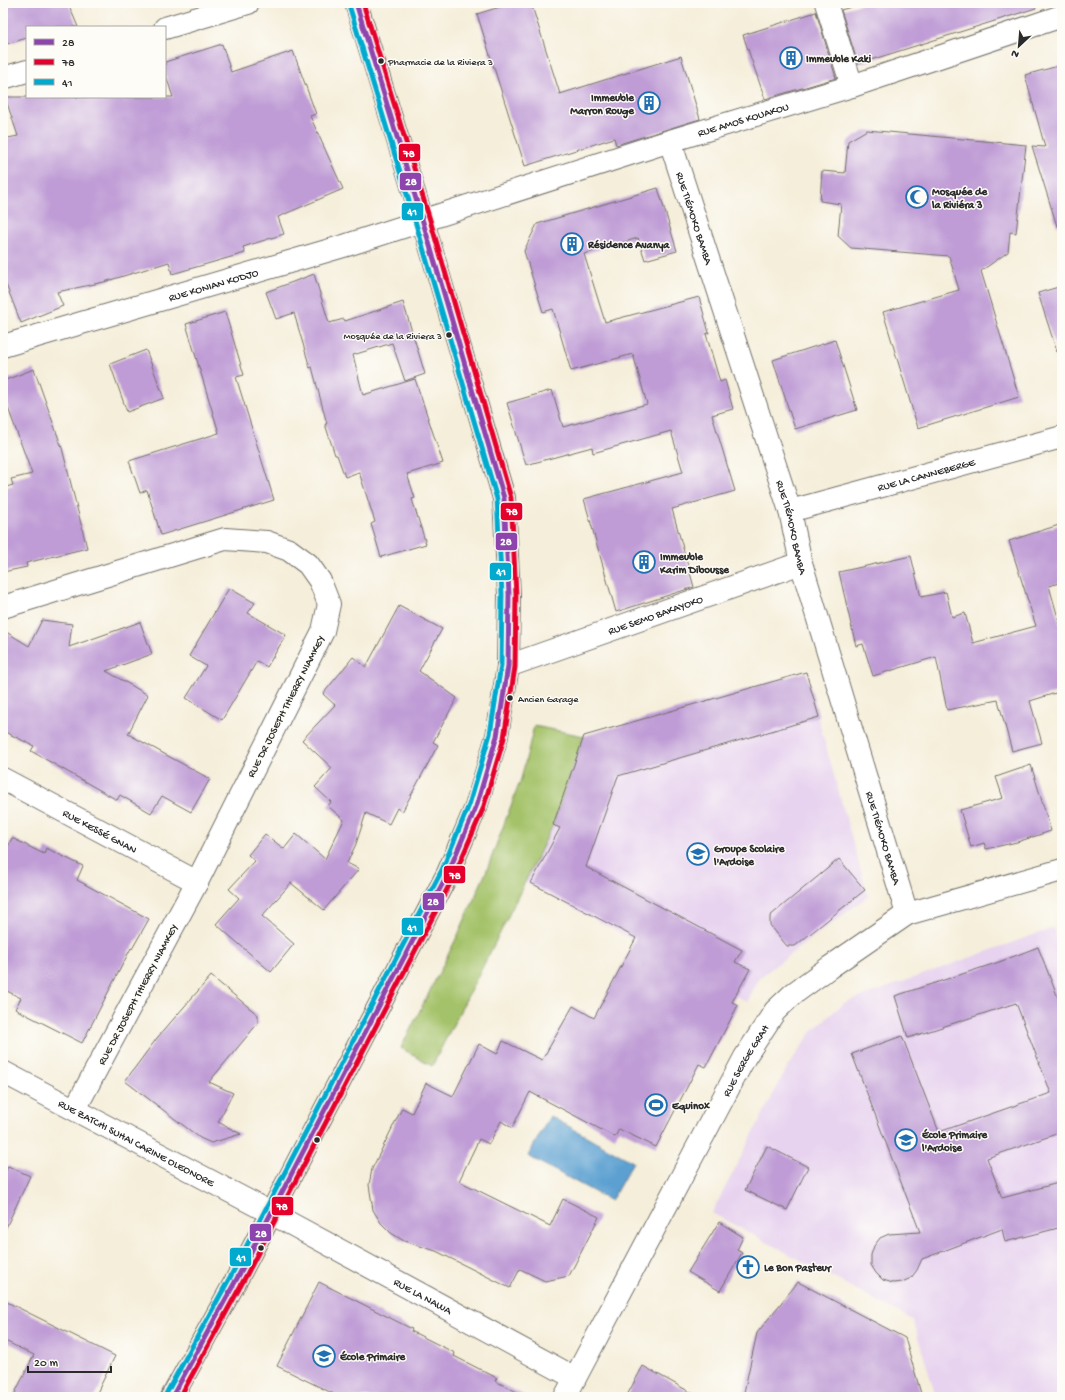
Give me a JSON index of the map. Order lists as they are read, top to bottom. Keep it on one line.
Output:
{"streets":{"street":["RUE AMOS KOUAKOU","RUE TIÉMOKO BAMBA","RUE KONIAN KODJO","RUE LA CANNEBERGE","RUE SEMO BAKAYOKO","RUE DR JOSEPH THIERRY NIAMKEY","RUE KESSÉ GNAN","RUE SERGE GRAH","RUE ZATCHI SUHAI CARINE OLEONORE","RUE LA NAWA"]},"crossings":[["RUE AMOS KOUAKOU","RUE TIÉMOKO BAMBA"],["RUE AMOS KOUAKOU","RUE KONIAN KODJO"],["RUE TIÉMOKO BAMBA","RUE LA CANNEBERGE"],["RUE TIÉMOKO BAMBA","RUE SEMO BAKAYOKO"],["RUE TIÉMOKO BAMBA","RUE SERGE GRAH"],["RUE DR JOSEPH THIERRY NIAMKEY","RUE KESSÉ GNAN"],["RUE DR JOSEPH THIERRY NIAMKEY","RUE ZATCHI SUHAI CARINE OLEONORE"],["RUE SERGE GRAH","RUE LA NAWA"],["RUE ZATCHI SUHAI CARINE OLEONORE","RUE LA NAWA"]],"places":{"building":["Immeuble Kaki","Immeuble Marron Rouge","Résidence Avanya","Immeuble Karim Dibousse"],"other":["Pharmacie de la Riviera 3","Mosquée de la Riviera 3","Ancien Garage"],"mosque":["Mosquée de la Riviéra 3"],"school or university":["Groupe Scolaire l'Ardoise","École Primaire l'Ardoise","École Primaire"],"sports":["Equinox"],"church":["Le Bon Pasteur"]},"lines":["transit line 28","transit line 78","transit line 41"],"legend":["28","78","41"],"scale_bar":"20 m","north":"bottom left"}
